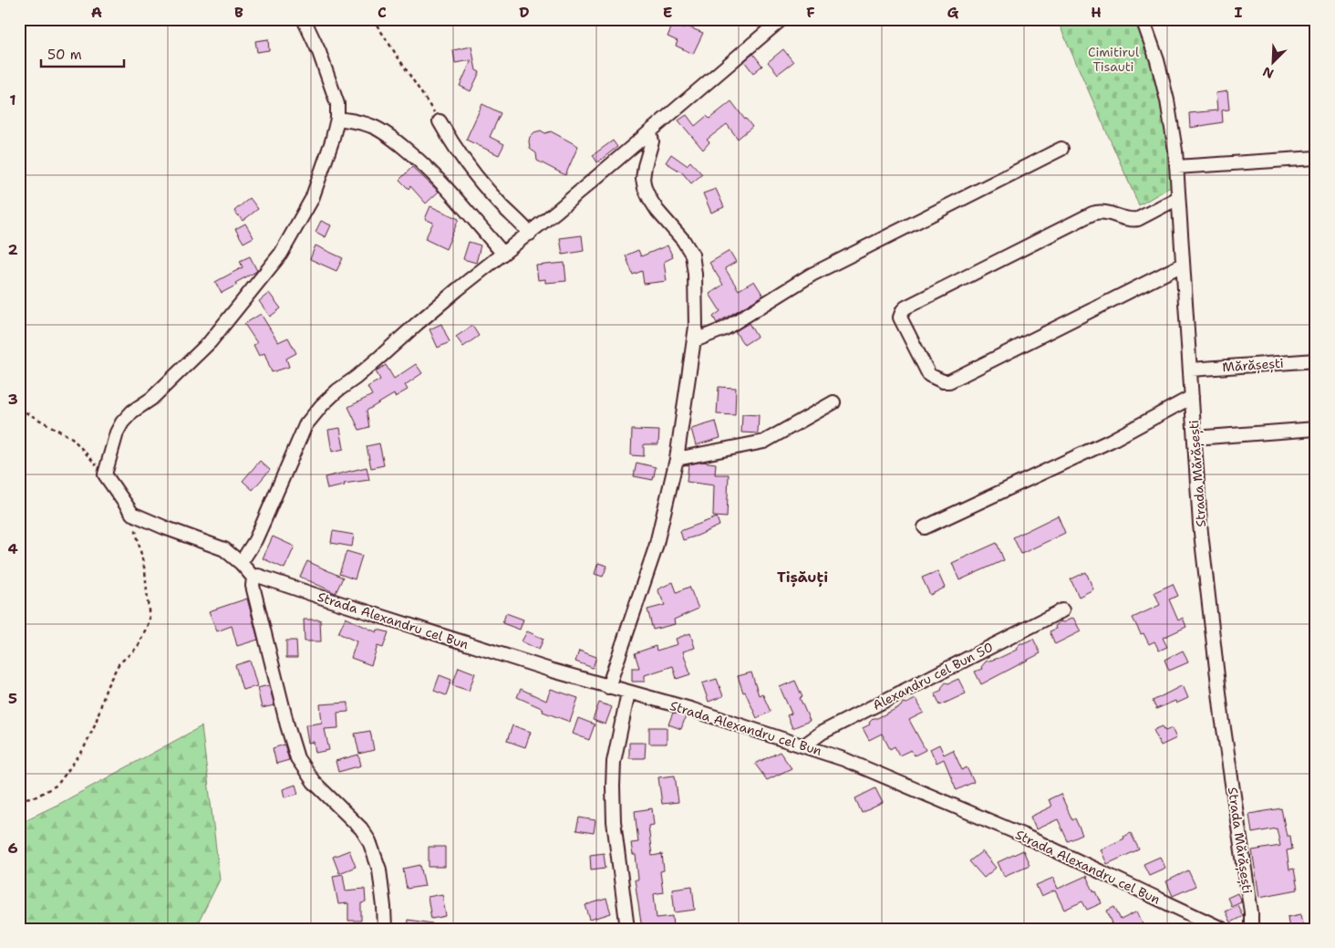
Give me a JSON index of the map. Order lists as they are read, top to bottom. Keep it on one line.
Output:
{"streets":{"street":["Mărășești","Strada Mărășești","Strada Alexandru cel Bun","Alexandru cel Bun 50"]},"crossings":[["Mărășești","Strada Mărășești"],["Strada Alexandru cel Bun","Alexandru cel Bun 50"]],"districts":["Tișăuți"],"parks":["Cimitirul Tisauti"],"scale_bar":"50 m","north":"bottom left","grid":{"columns":["A","B","C","D","E","F","G","H","I"],"rows":["1","2","3","4","5","6"]}}
